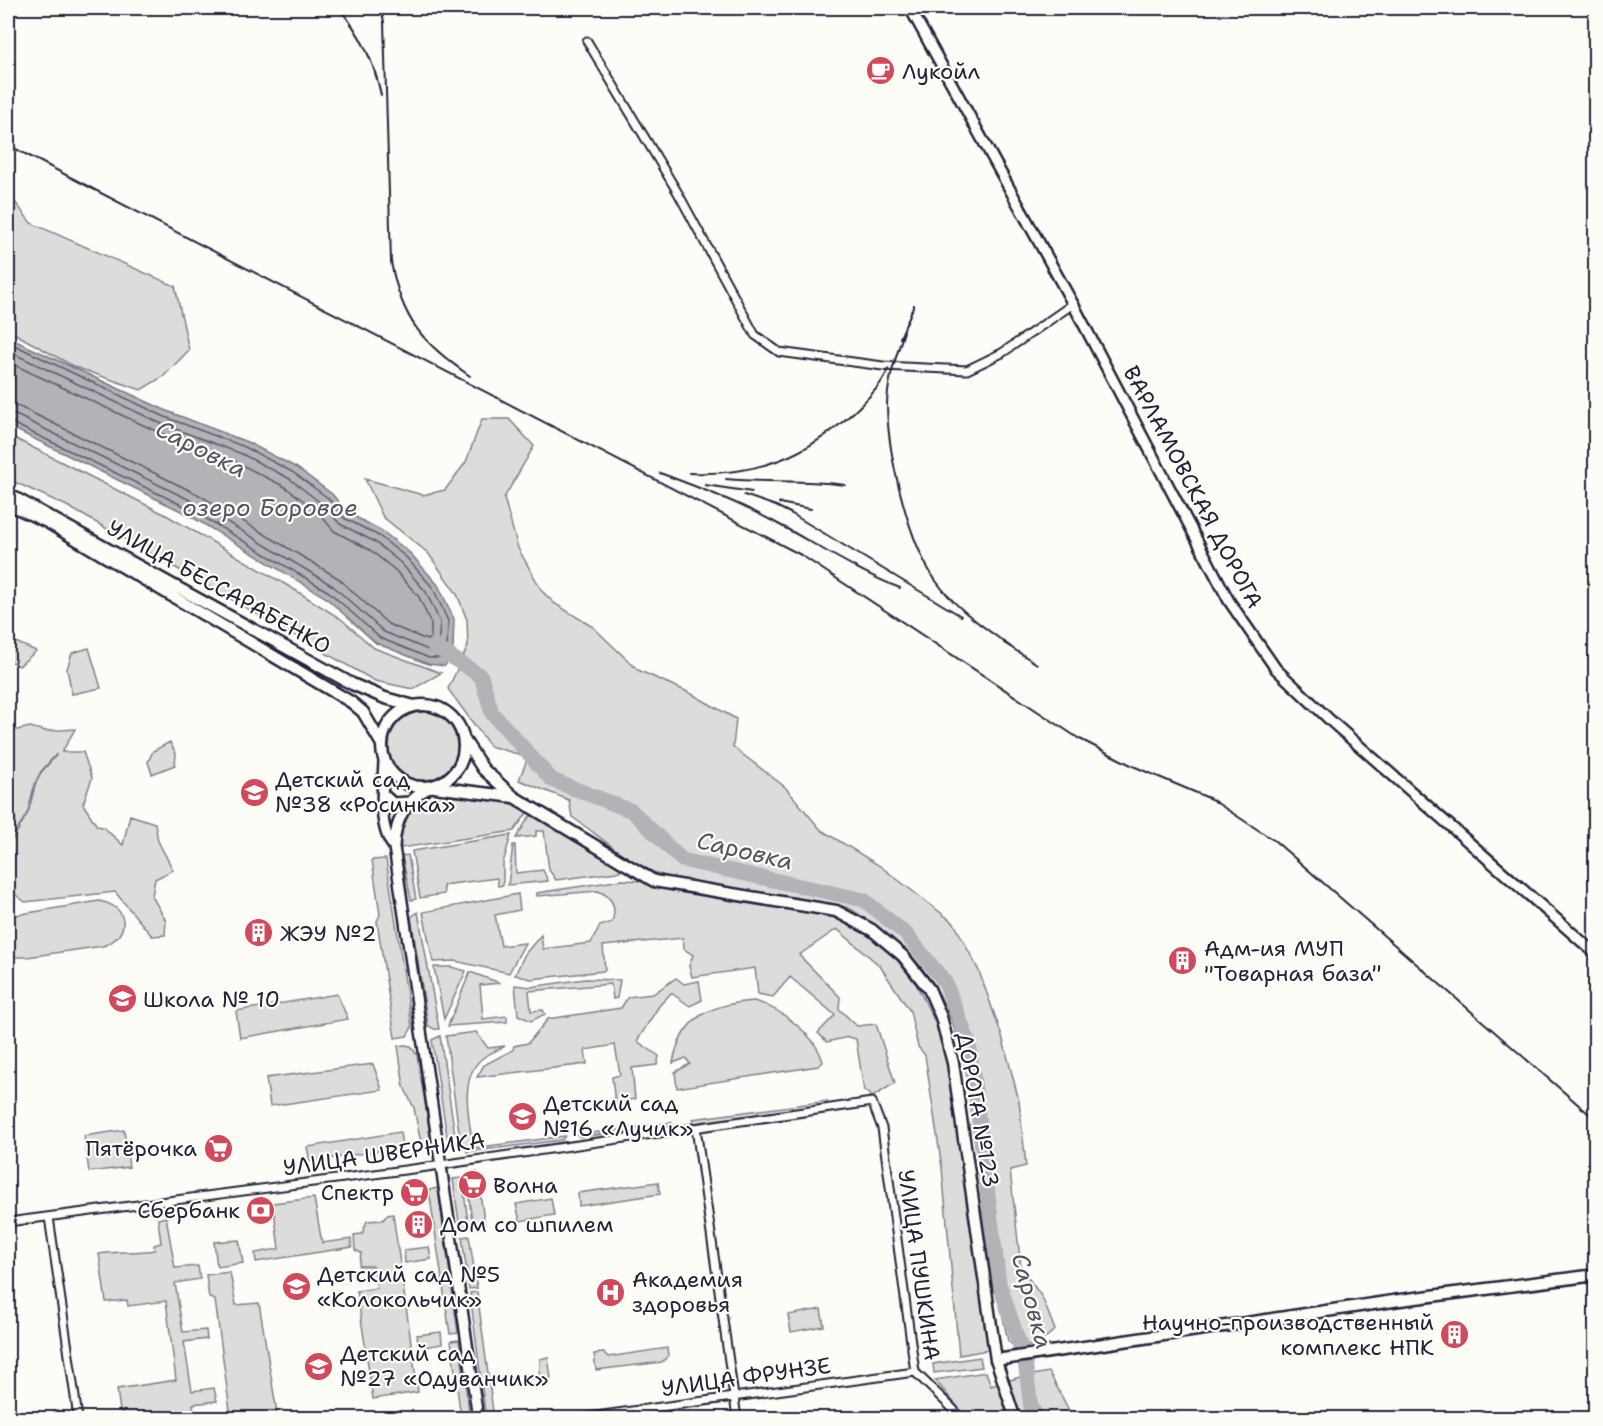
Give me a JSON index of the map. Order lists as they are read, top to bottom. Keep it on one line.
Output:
{"streets":{"main road":["УЛИЦА БЕССАРАБЕНКО","ДОРОГА №123"],"street":["ВАРЛАМОВСКАЯ ДОРОГА","УЛИЦА ШВЕРНИКА","УЛИЦА ПУШКИНА","УЛИЦА ФРУНЗЕ"]},"crossings":[["УЛИЦА БЕССАРАБЕНКО","ДОРОГА №123"],["УЛИЦА ШВЕРНИКА","УЛИЦА ПУШКИНА"],["УЛИЦА ПУШКИНА","УЛИЦА ФРУНЗЕ"]],"water":["Саровка","озеро Боровое"],"places":{"cafe":["Лукойл"],"school or university":["Детский сад №38 «Росинка»","Школа № 10","Детский сад №16 «Лучик»","Детский сад №5 «Колокольчик»","Детский сад №27 «Одуванчик»"],"building":["ЖЭУ №2","Адм-ия МУП \"Товарная база\"","Дом со шпилем","Научно-производственный комплекс НПК"],"supermarket":["Пятёрочка","Волна","Спектр"],"bank":["Сбербанк"],"hospital":["Академия здоровья"]}}
